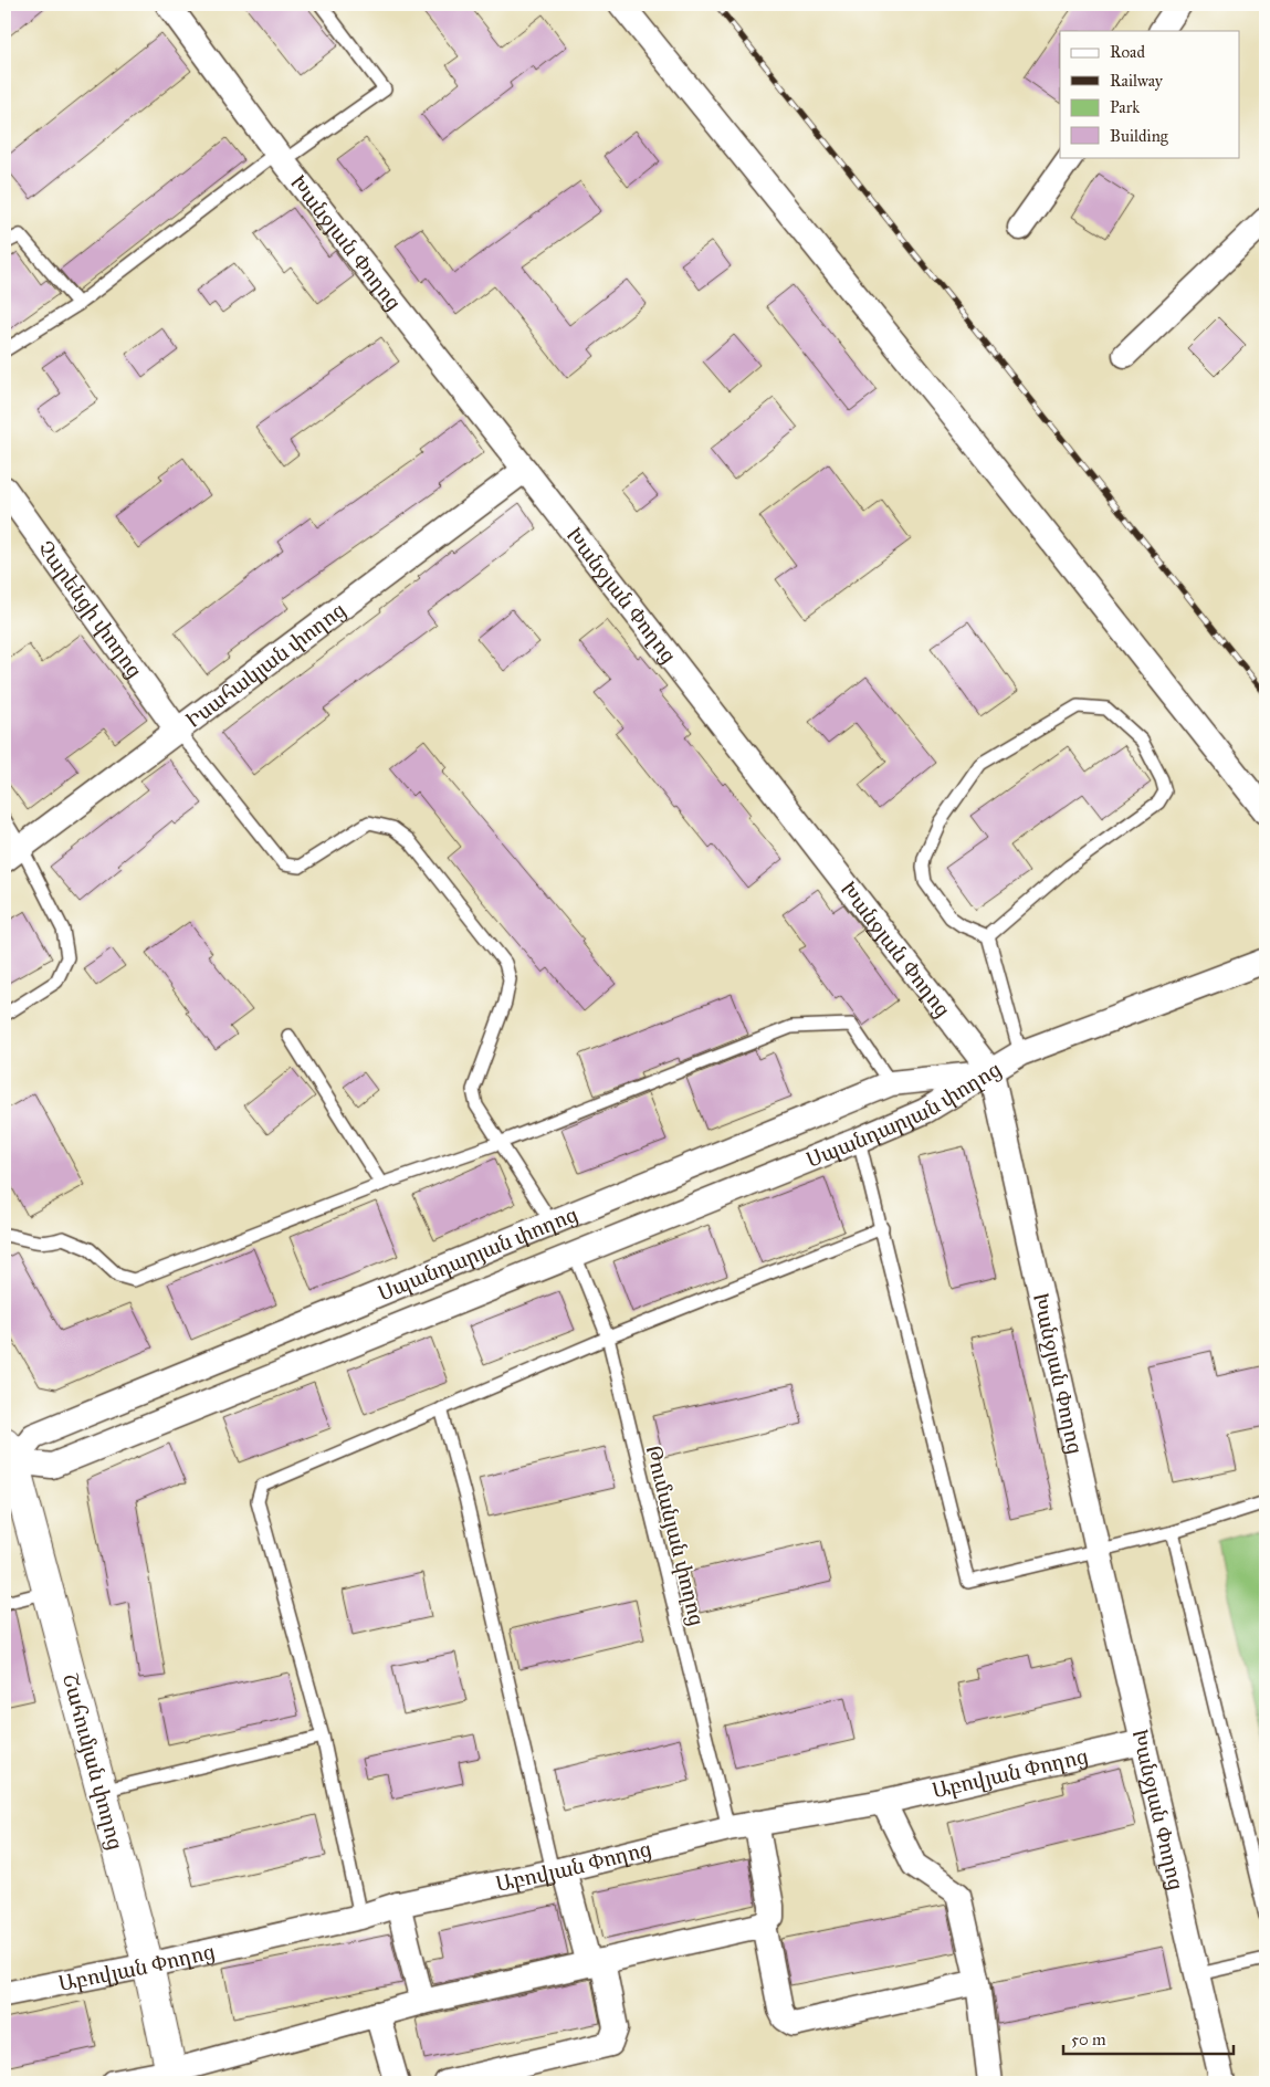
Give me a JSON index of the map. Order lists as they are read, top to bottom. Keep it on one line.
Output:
{"streets":{"main road":["Շահումյան փողոց"],"street":["Խանջյան Փողոց","Չարենցի փողոց","Իսահակյան փողոց","Սպանդարյան փողոց","Աբովյան Փողոց"],"lane":["Թումանյան փողոց"]},"crossings":[["Խանջյան Փողոց","Իսահակյան փողոց"],["Խանջյան Փողոց","Սպանդարյան փողոց"],["Խանջյան Փողոց","Աբովյան Փողոց"],["Չարենցի փողոց","Իսահակյան փողոց"],["Սպանդարյան փողոց","Թումանյան փողոց"],["Սպանդարյան փողոց","Շահումյան փողոց"],["Թումանյան փողոց","Աբովյան Փողոց"],["Շահումյան փողոց","Աբովյան Փողոց"]],"legend":["Road","Railway","Park","Building"],"scale_bar":"50 m"}
